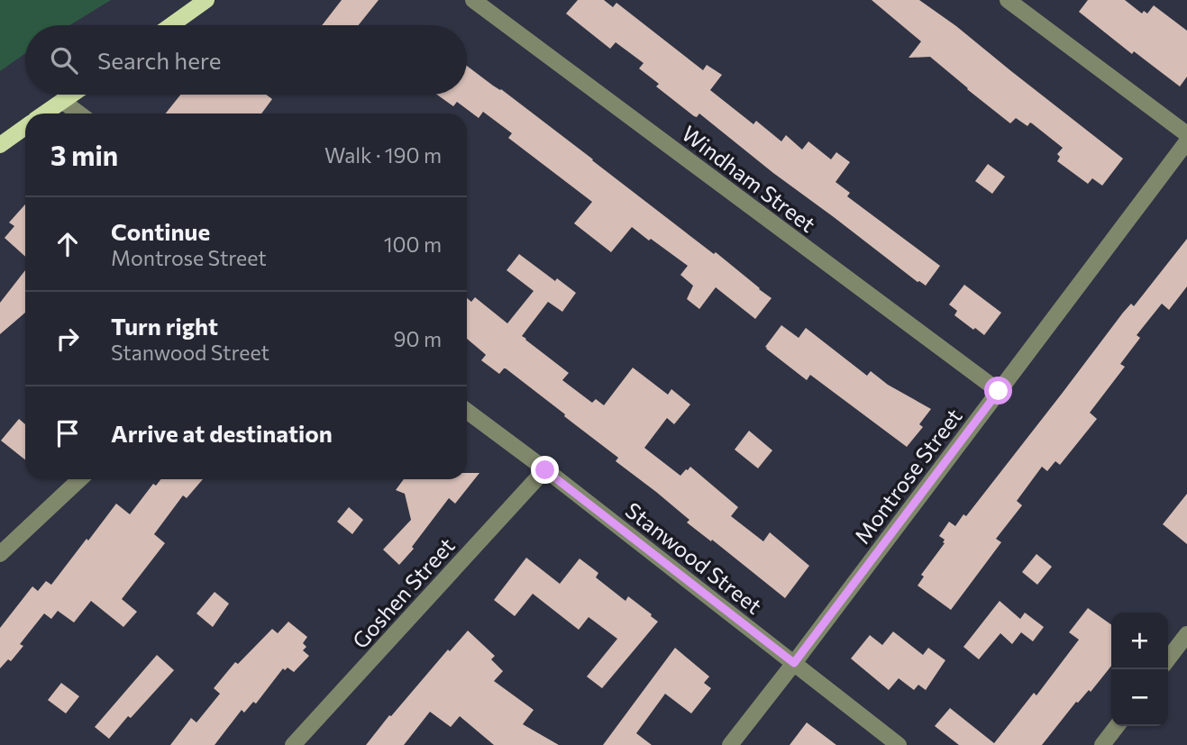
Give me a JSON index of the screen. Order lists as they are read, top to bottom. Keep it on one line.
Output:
{"streets":{"street":["Windham Street","Montrose Street","Stanwood Street","Goshen Street"]},"crossings":[["Windham Street","Montrose Street"],["Montrose Street","Stanwood Street"],["Stanwood Street","Goshen Street"]],"page":{"search":"Search here","heading":["3 min","Walk · 190 m"],"list":[["Continue","Montrose Street","100 m"],["Turn right","Stanwood Street","90 m"],"Arrive at destination"],"map_buttons":["+","−"]}}
